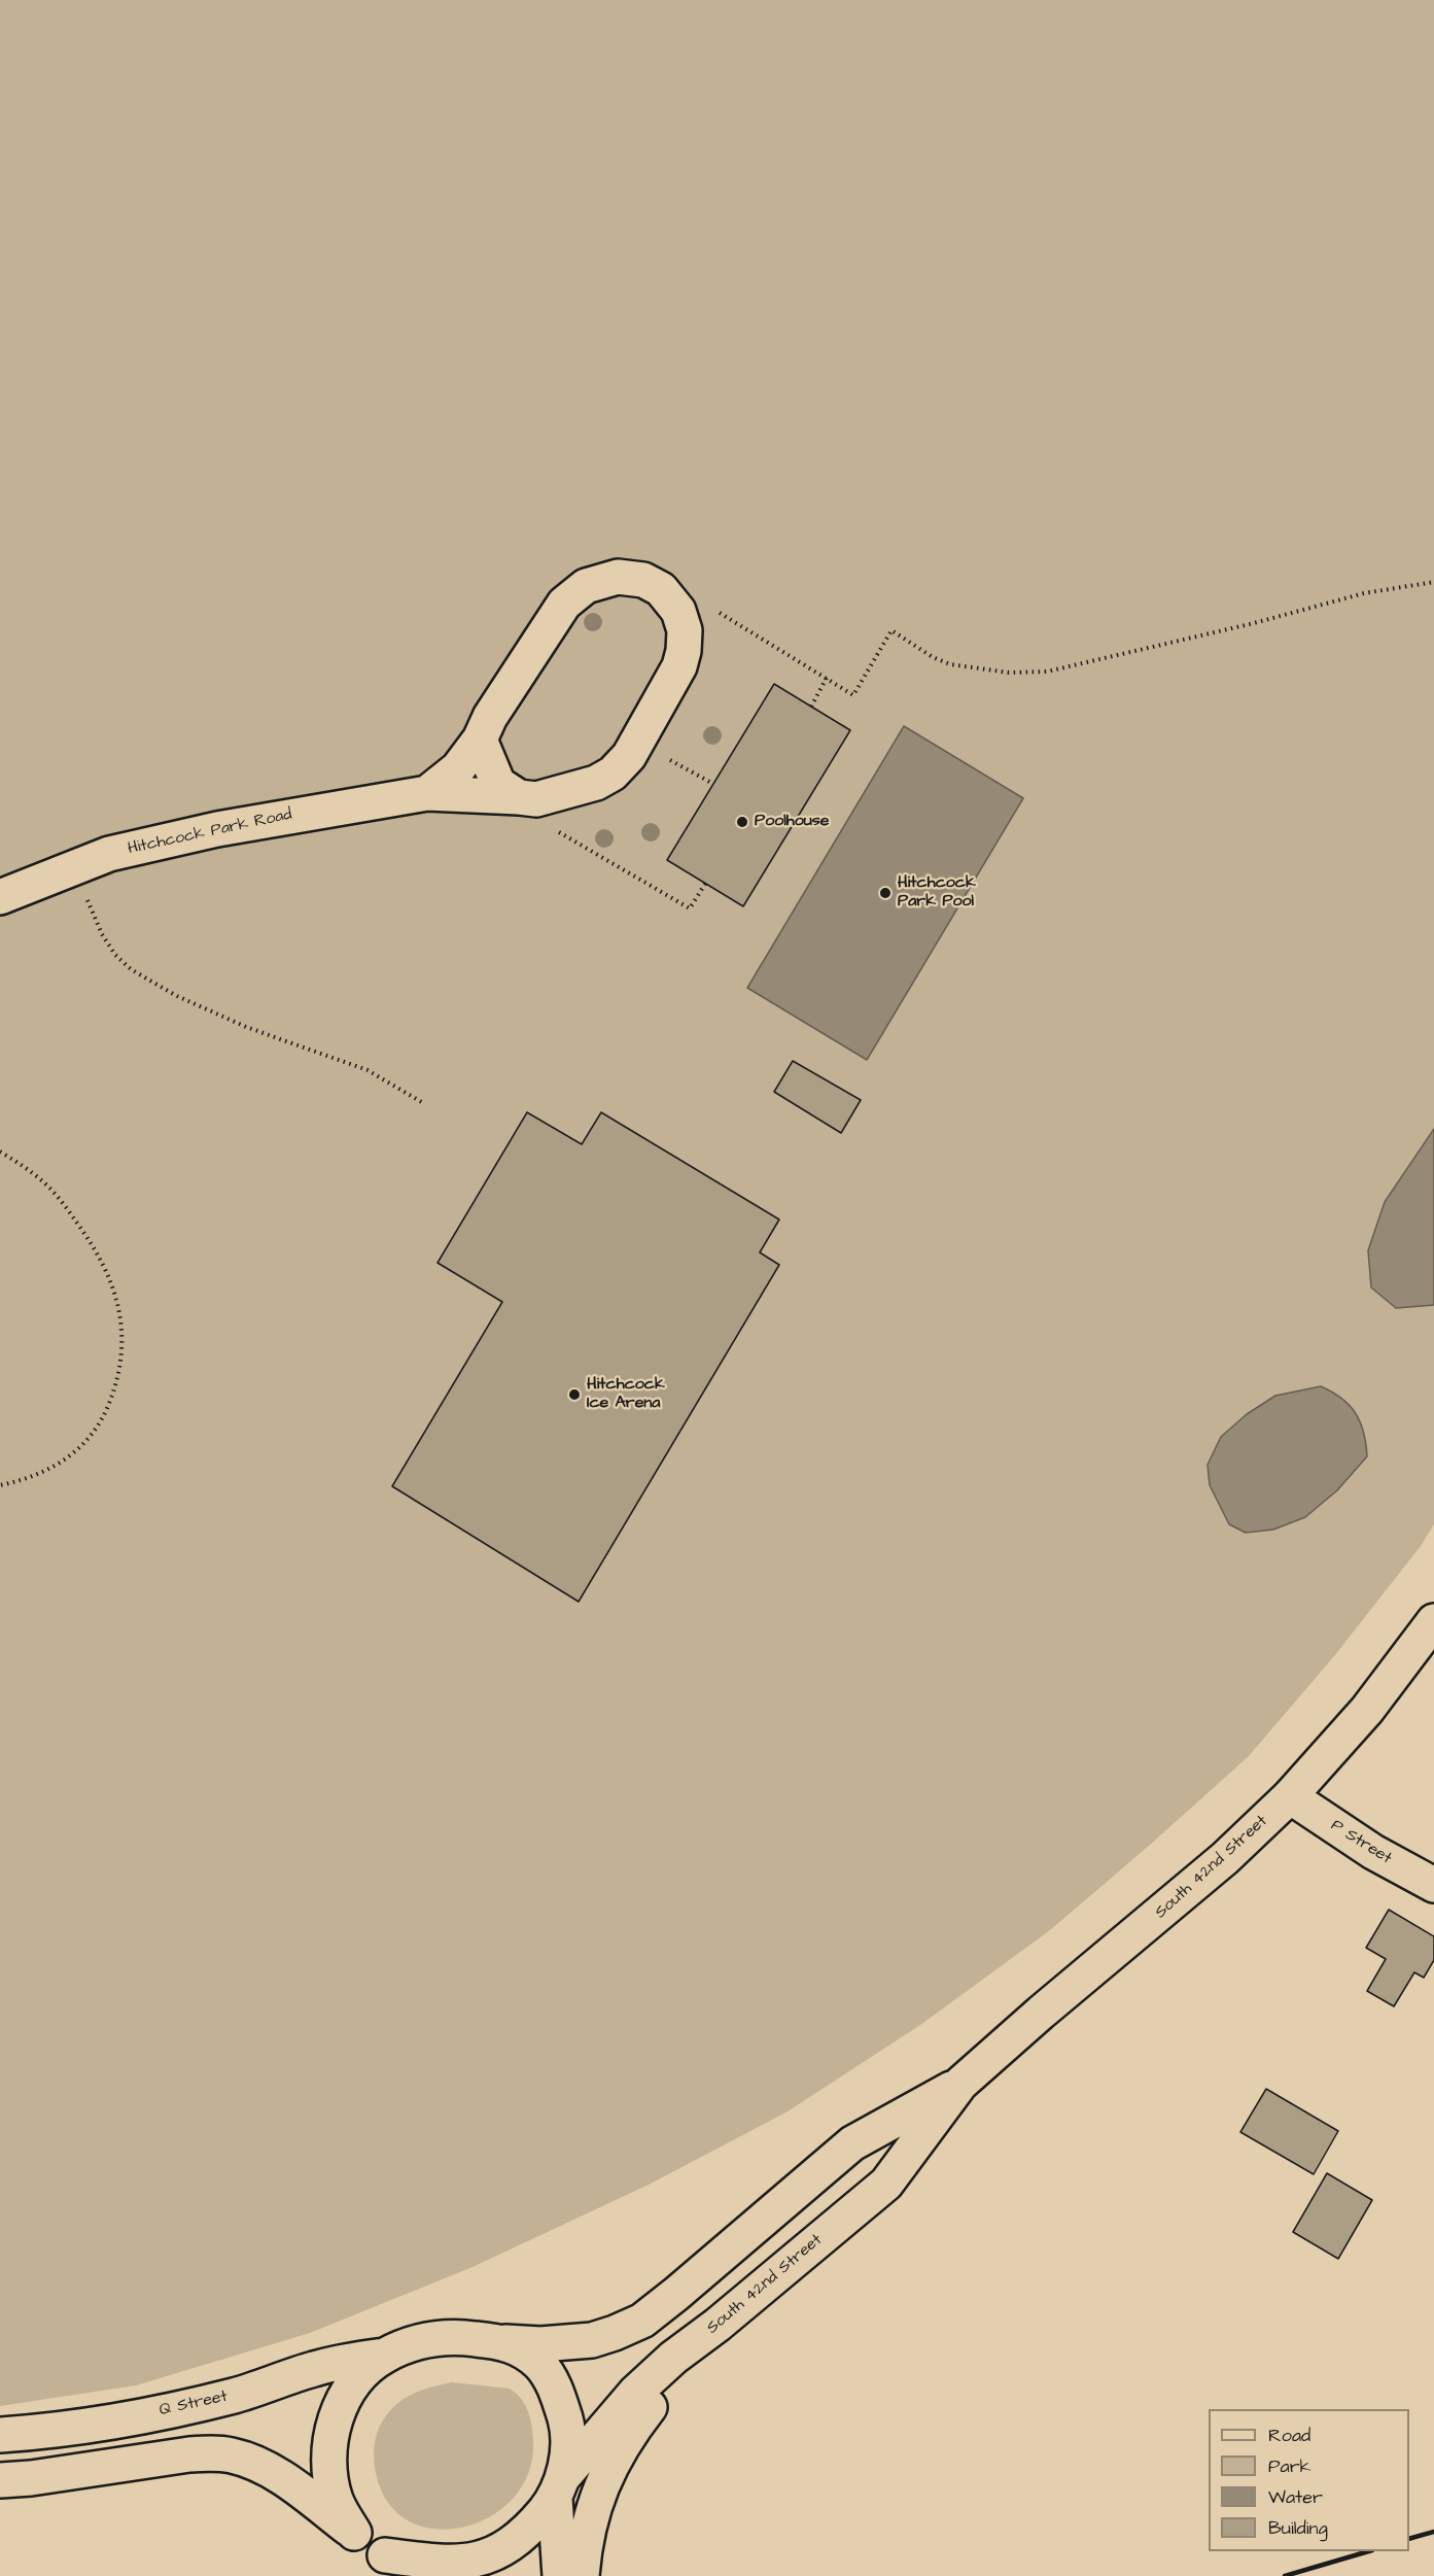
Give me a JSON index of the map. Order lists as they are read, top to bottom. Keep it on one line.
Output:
{"streets":{"main road":["Hitchcock Park Road","P Street","South 42nd Street","Q Street"]},"crossings":[["P Street","South 42nd Street"],["South 42nd Street","Q Street"]],"places":["Poolhouse","Hitchcock Park Pool","Hitchcock Ice Arena"],"legend":["Road","Park","Water","Building"]}
